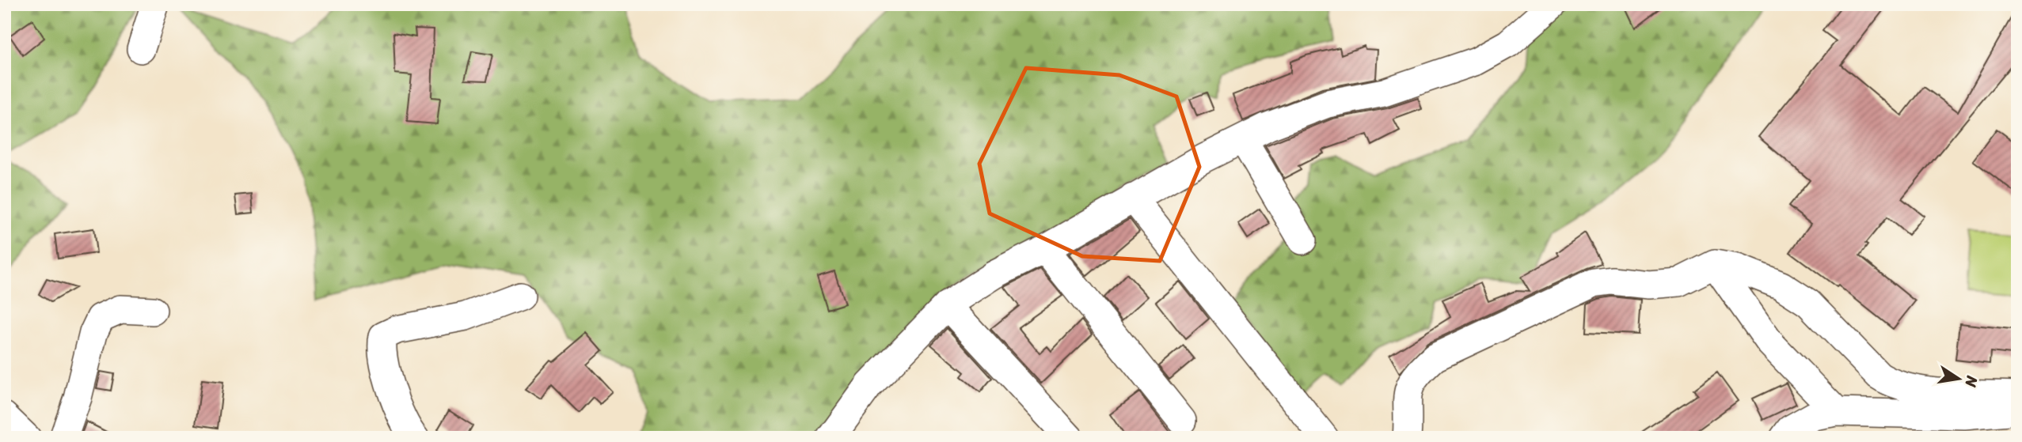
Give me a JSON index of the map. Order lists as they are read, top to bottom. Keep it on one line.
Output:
{"north":"right"}
